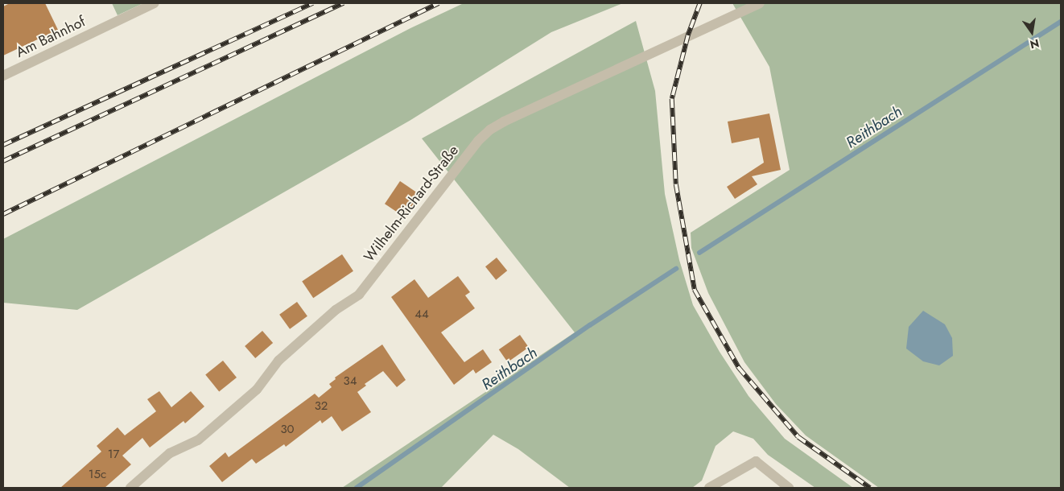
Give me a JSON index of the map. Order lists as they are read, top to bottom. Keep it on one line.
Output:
{"streets":{"street":["Am Bahnhof","Wilhelm-Richard-Straße"]},"water":["Reithbach"],"house_numbers":["44","34","32","30","17","15c"],"north":"bottom"}
